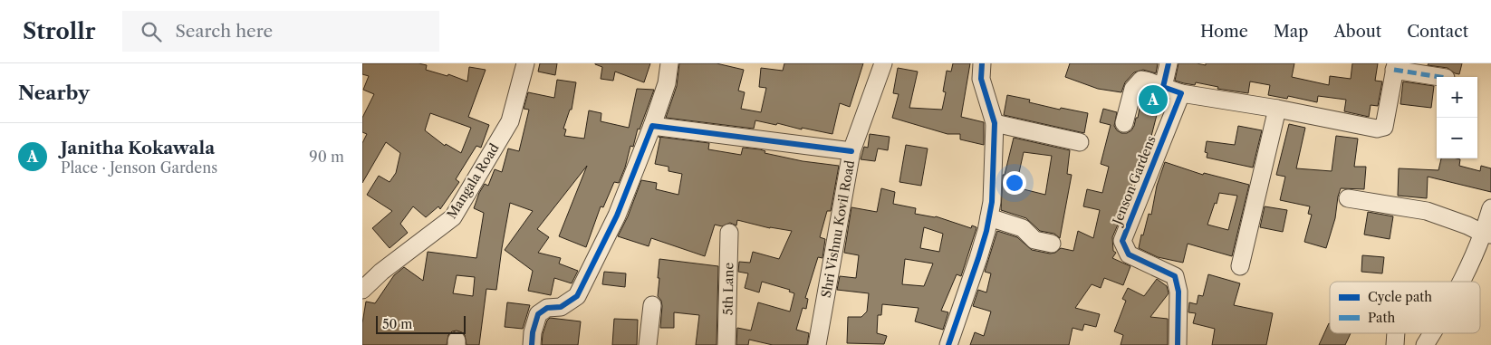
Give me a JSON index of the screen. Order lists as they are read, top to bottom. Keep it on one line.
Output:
{"streets":{"street":["Jenson Gardens","Mangala Road","Shri Vishnu Kovil Road","5th Lane"]},"legend":["Cycle path","Path"],"scale_bar":"50 m","page":{"header":"Strollr","search":"Search here","nav":["Home","Map","About","Contact"],"heading":"Nearby","map_buttons":["+","−"],"pins":"A","list":[{"mark":"A","name":"Janitha Kokawala","note":"Place · Jenson Gardens","value":"90 m"}],"scale":"50 m"}}
